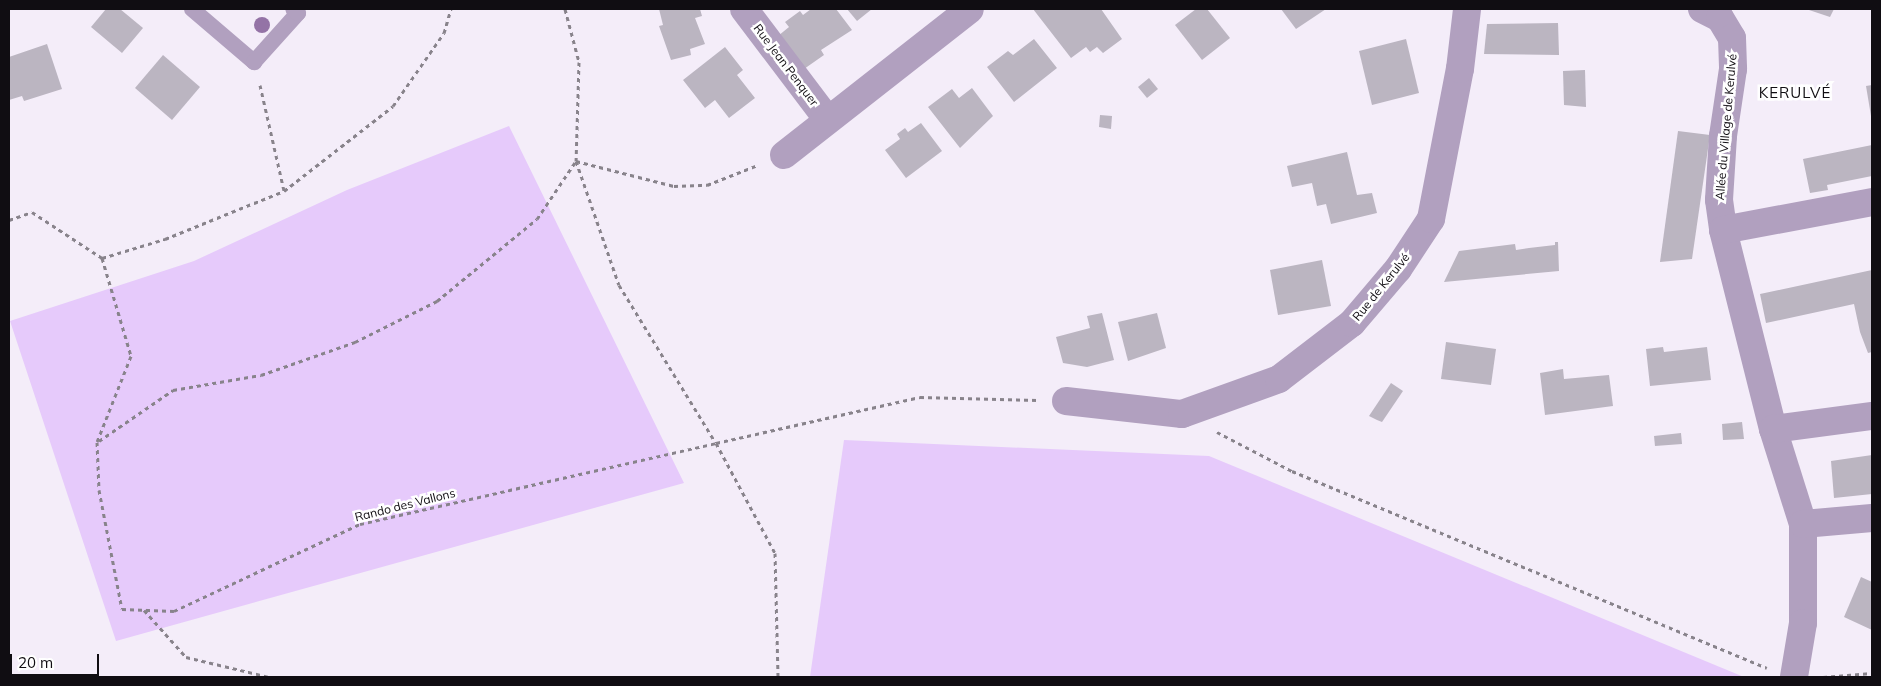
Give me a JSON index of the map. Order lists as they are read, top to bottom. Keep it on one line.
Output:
{"streets":{"street":["Rue Jean Penquer","Allée du Village de Kerulvé","Rue de Kerulvé"],"path":["Rando des Vallons"]},"crossings":[["Rue de Kerulvé","Rando des Vallons"]],"districts":["KERULVÉ"],"scale_bar":"20 m"}
